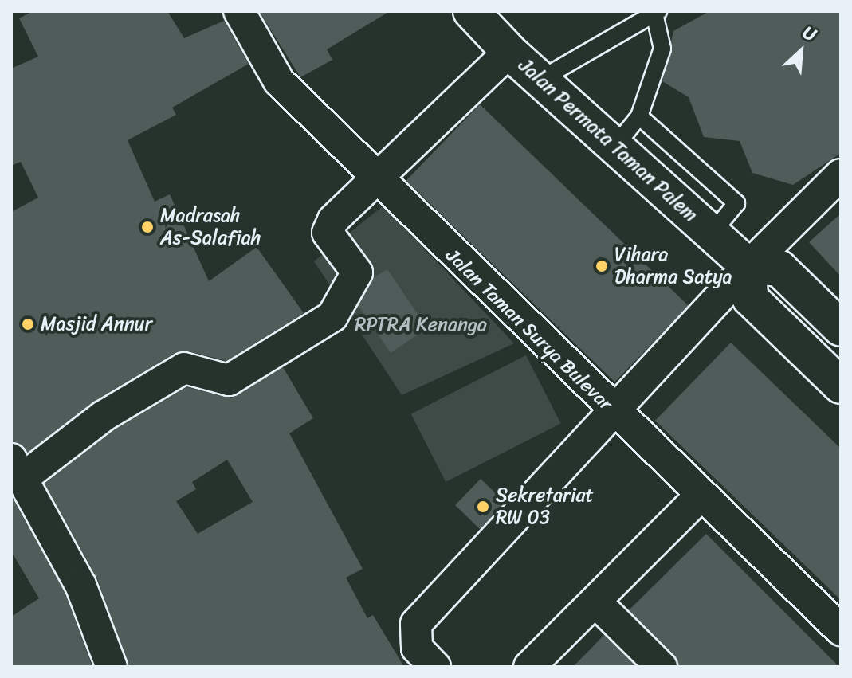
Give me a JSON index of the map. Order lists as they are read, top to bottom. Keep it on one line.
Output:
{"streets":{"street":["Jalan Permata Taman Palem","Jalan Taman Surya Bulevar"]},"parks":["RPTRA Kenanga"],"places":["Madrasah As-Salafiah","Vihara Dharma Satya","Masjid Annur","Sekretariat RW 03"],"north":"top right"}
